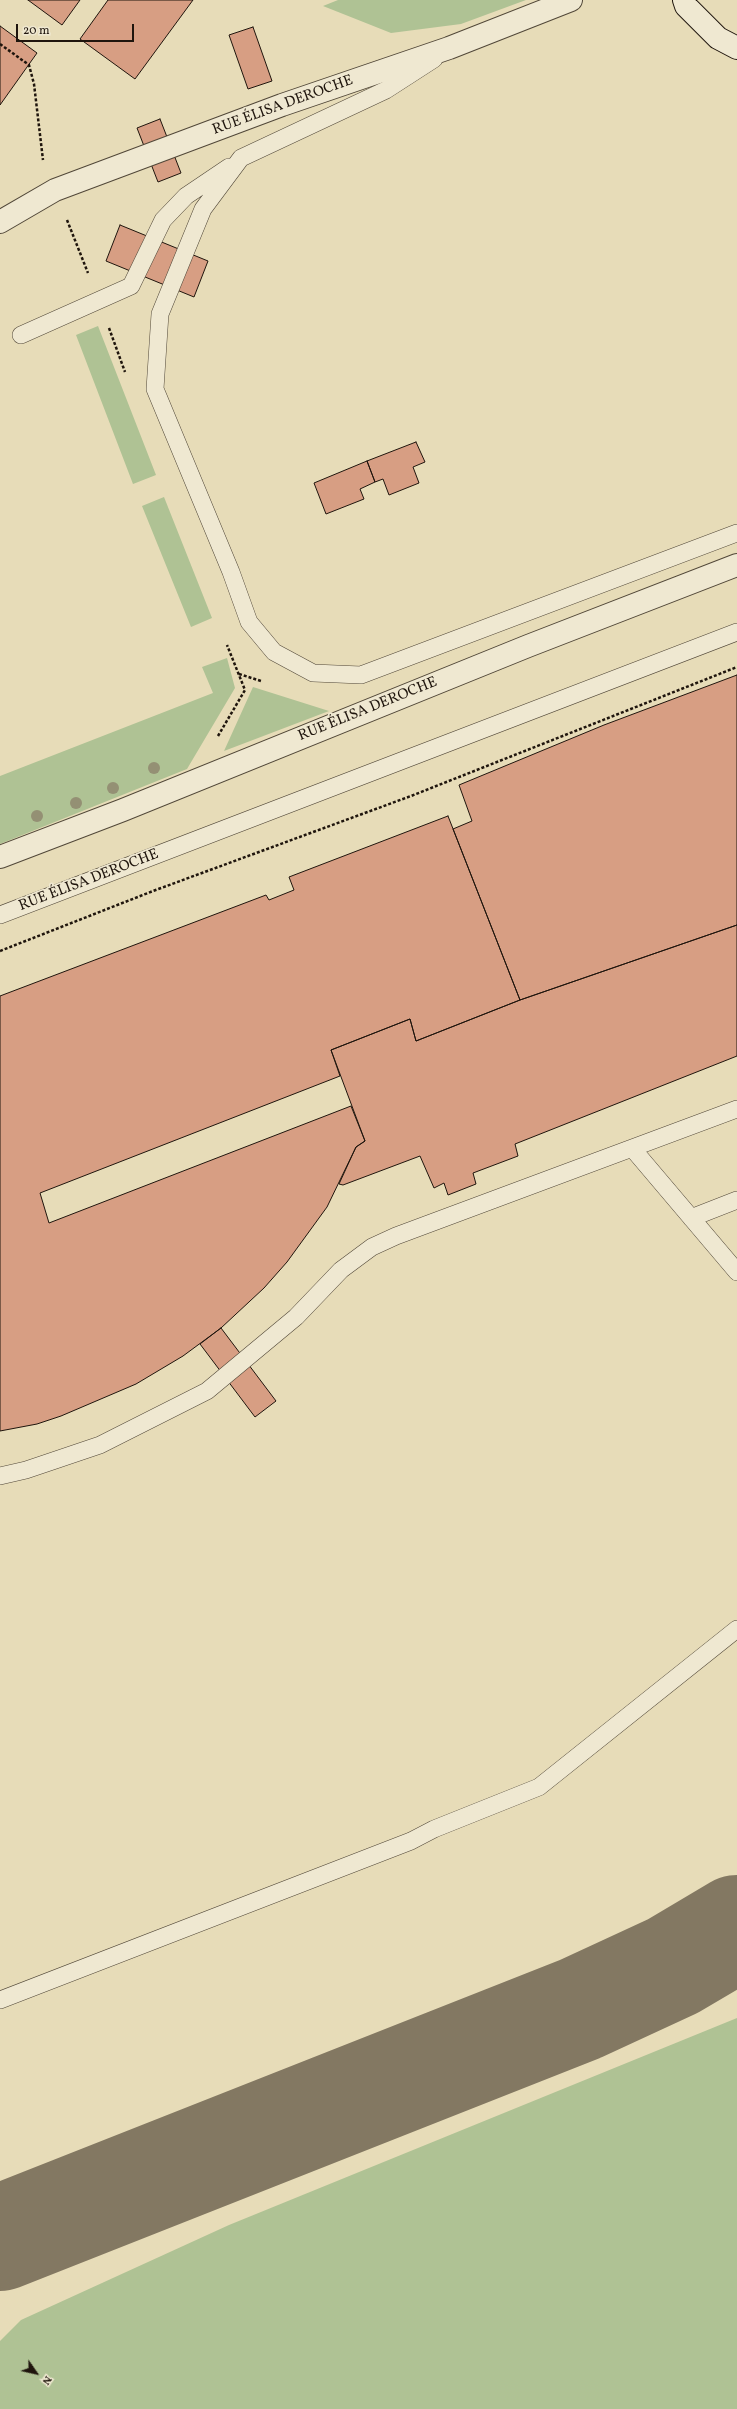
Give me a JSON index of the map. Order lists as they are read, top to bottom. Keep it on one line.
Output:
{"streets":{"street":["RUE ÉLISA DEROCHE"]},"scale_bar":"20 m","north":"bottom right"}
